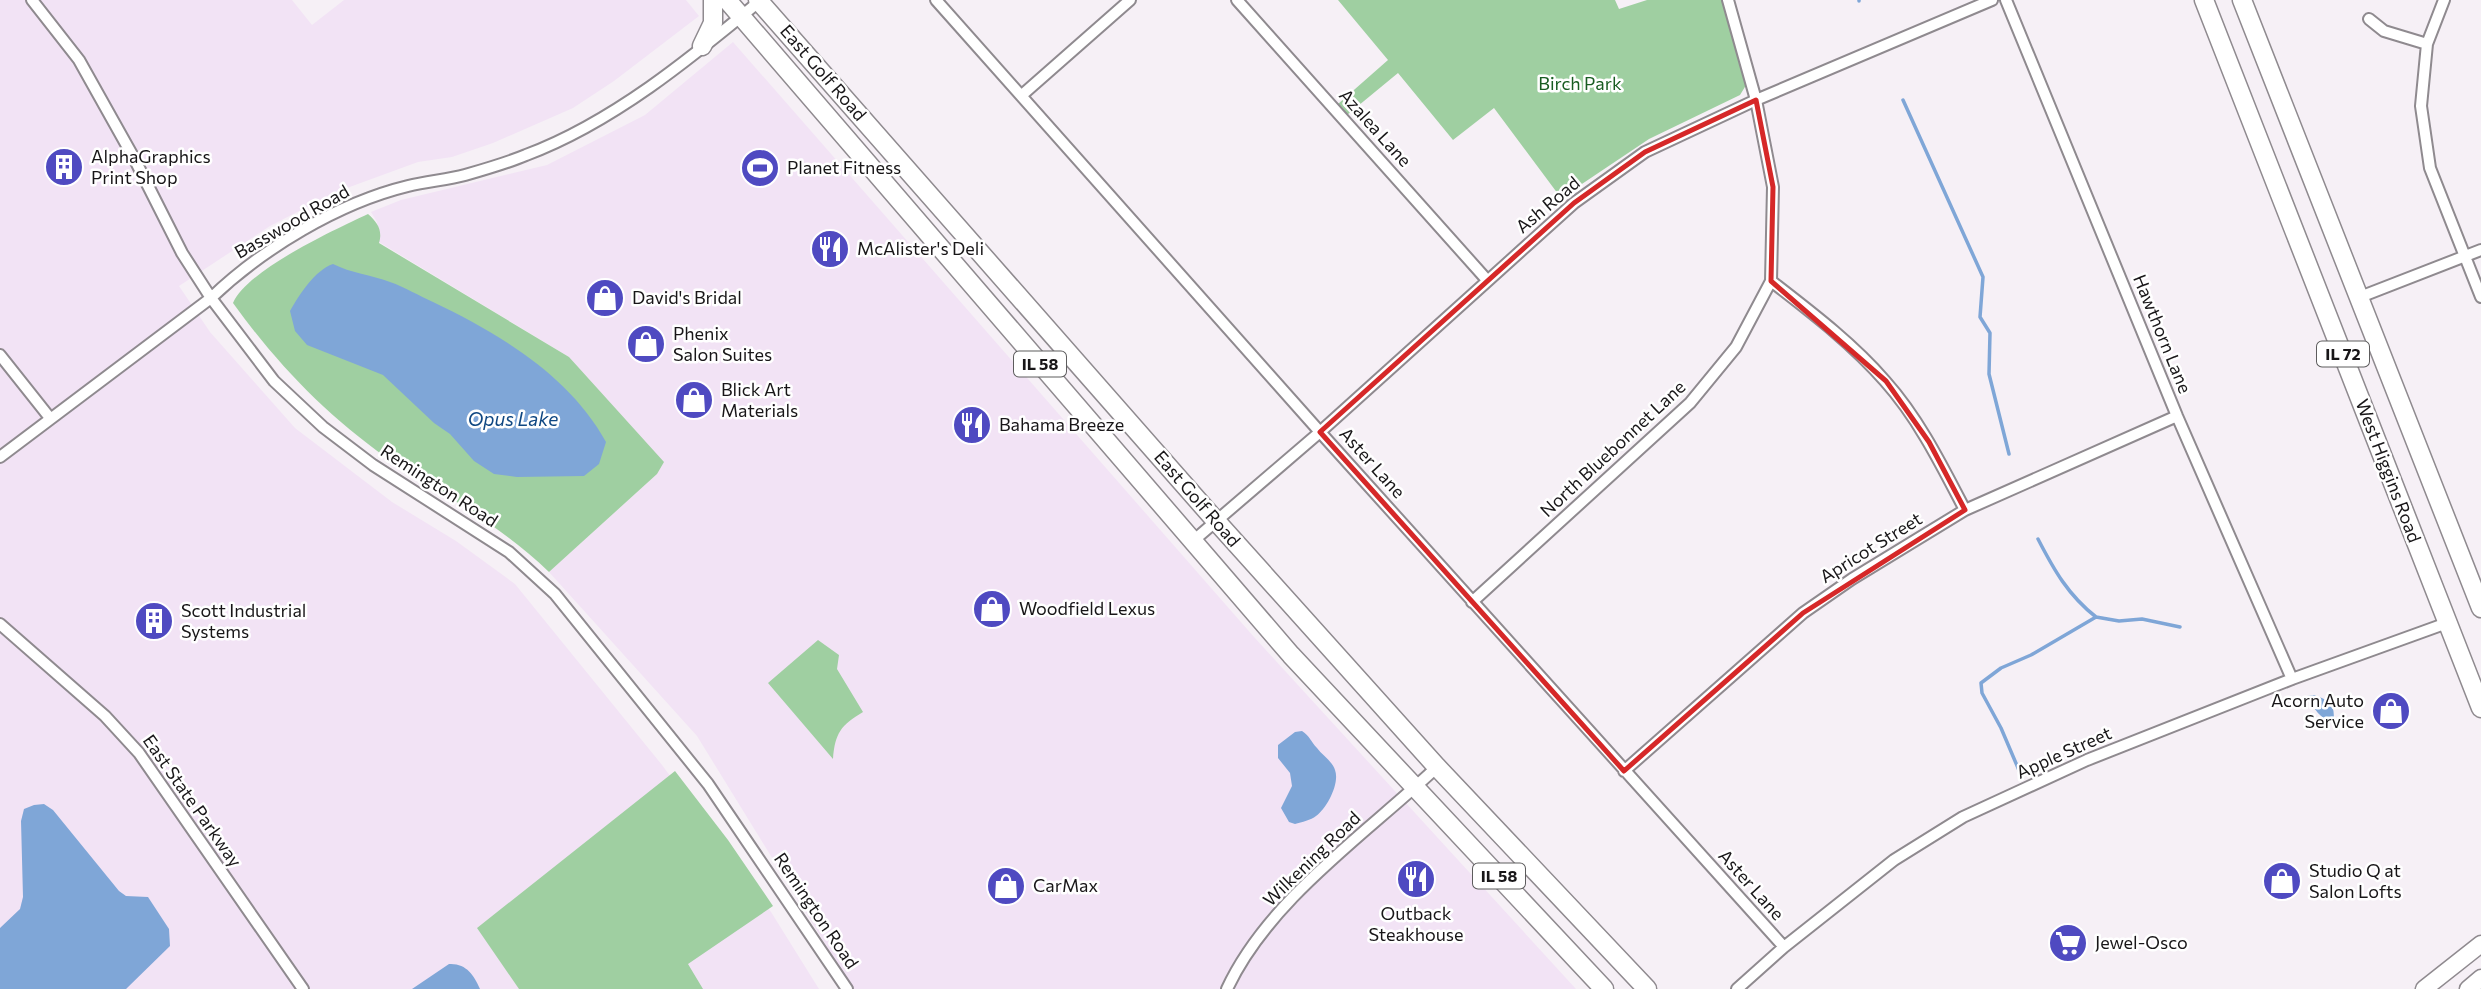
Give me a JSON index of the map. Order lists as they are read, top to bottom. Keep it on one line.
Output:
{"streets":{"main road":["East Golf Road","IL 72","IL 58","West Higgins Road"],"street":["Azalea Lane","Ash Road","Basswood Road","Hawthorn Lane","North Bluebonnet Lane","Aster Lane","Remington Road","Apricot Street","Apple Street","East State Parkway","Wilkening Road"]},"crossings":[["East Golf Road","Ash Road"],["East Golf Road","Basswood Road"],["East Golf Road","Wilkening Road"],["Azalea Lane","Ash Road"],["Ash Road","North Bluebonnet Lane"],["Ash Road","Aster Lane"],["Basswood Road","Remington Road"],["Hawthorn Lane","Apricot Street"],["Hawthorn Lane","Apple Street"],["North Bluebonnet Lane","Aster Lane"],["Aster Lane","Apricot Street"],["Aster Lane","Apple Street"],["West Higgins Road","Apple Street"]],"water":["Opus Lake"],"parks":["Birch Park"],"places":{"building":["AlphaGraphics Print Shop","Scott Industrial Systems"],"sports":["Planet Fitness"],"restaurant":["McAlister's Deli","Bahama Breeze","Outback Steakhouse"],"shop":["David's Bridal","Phenix Salon Suites","Blick Art Materials","Woodfield Lexus","Acorn Auto Service","Studio Q at Salon Lofts","CarMax"],"supermarket":["Jewel-Osco"]}}
